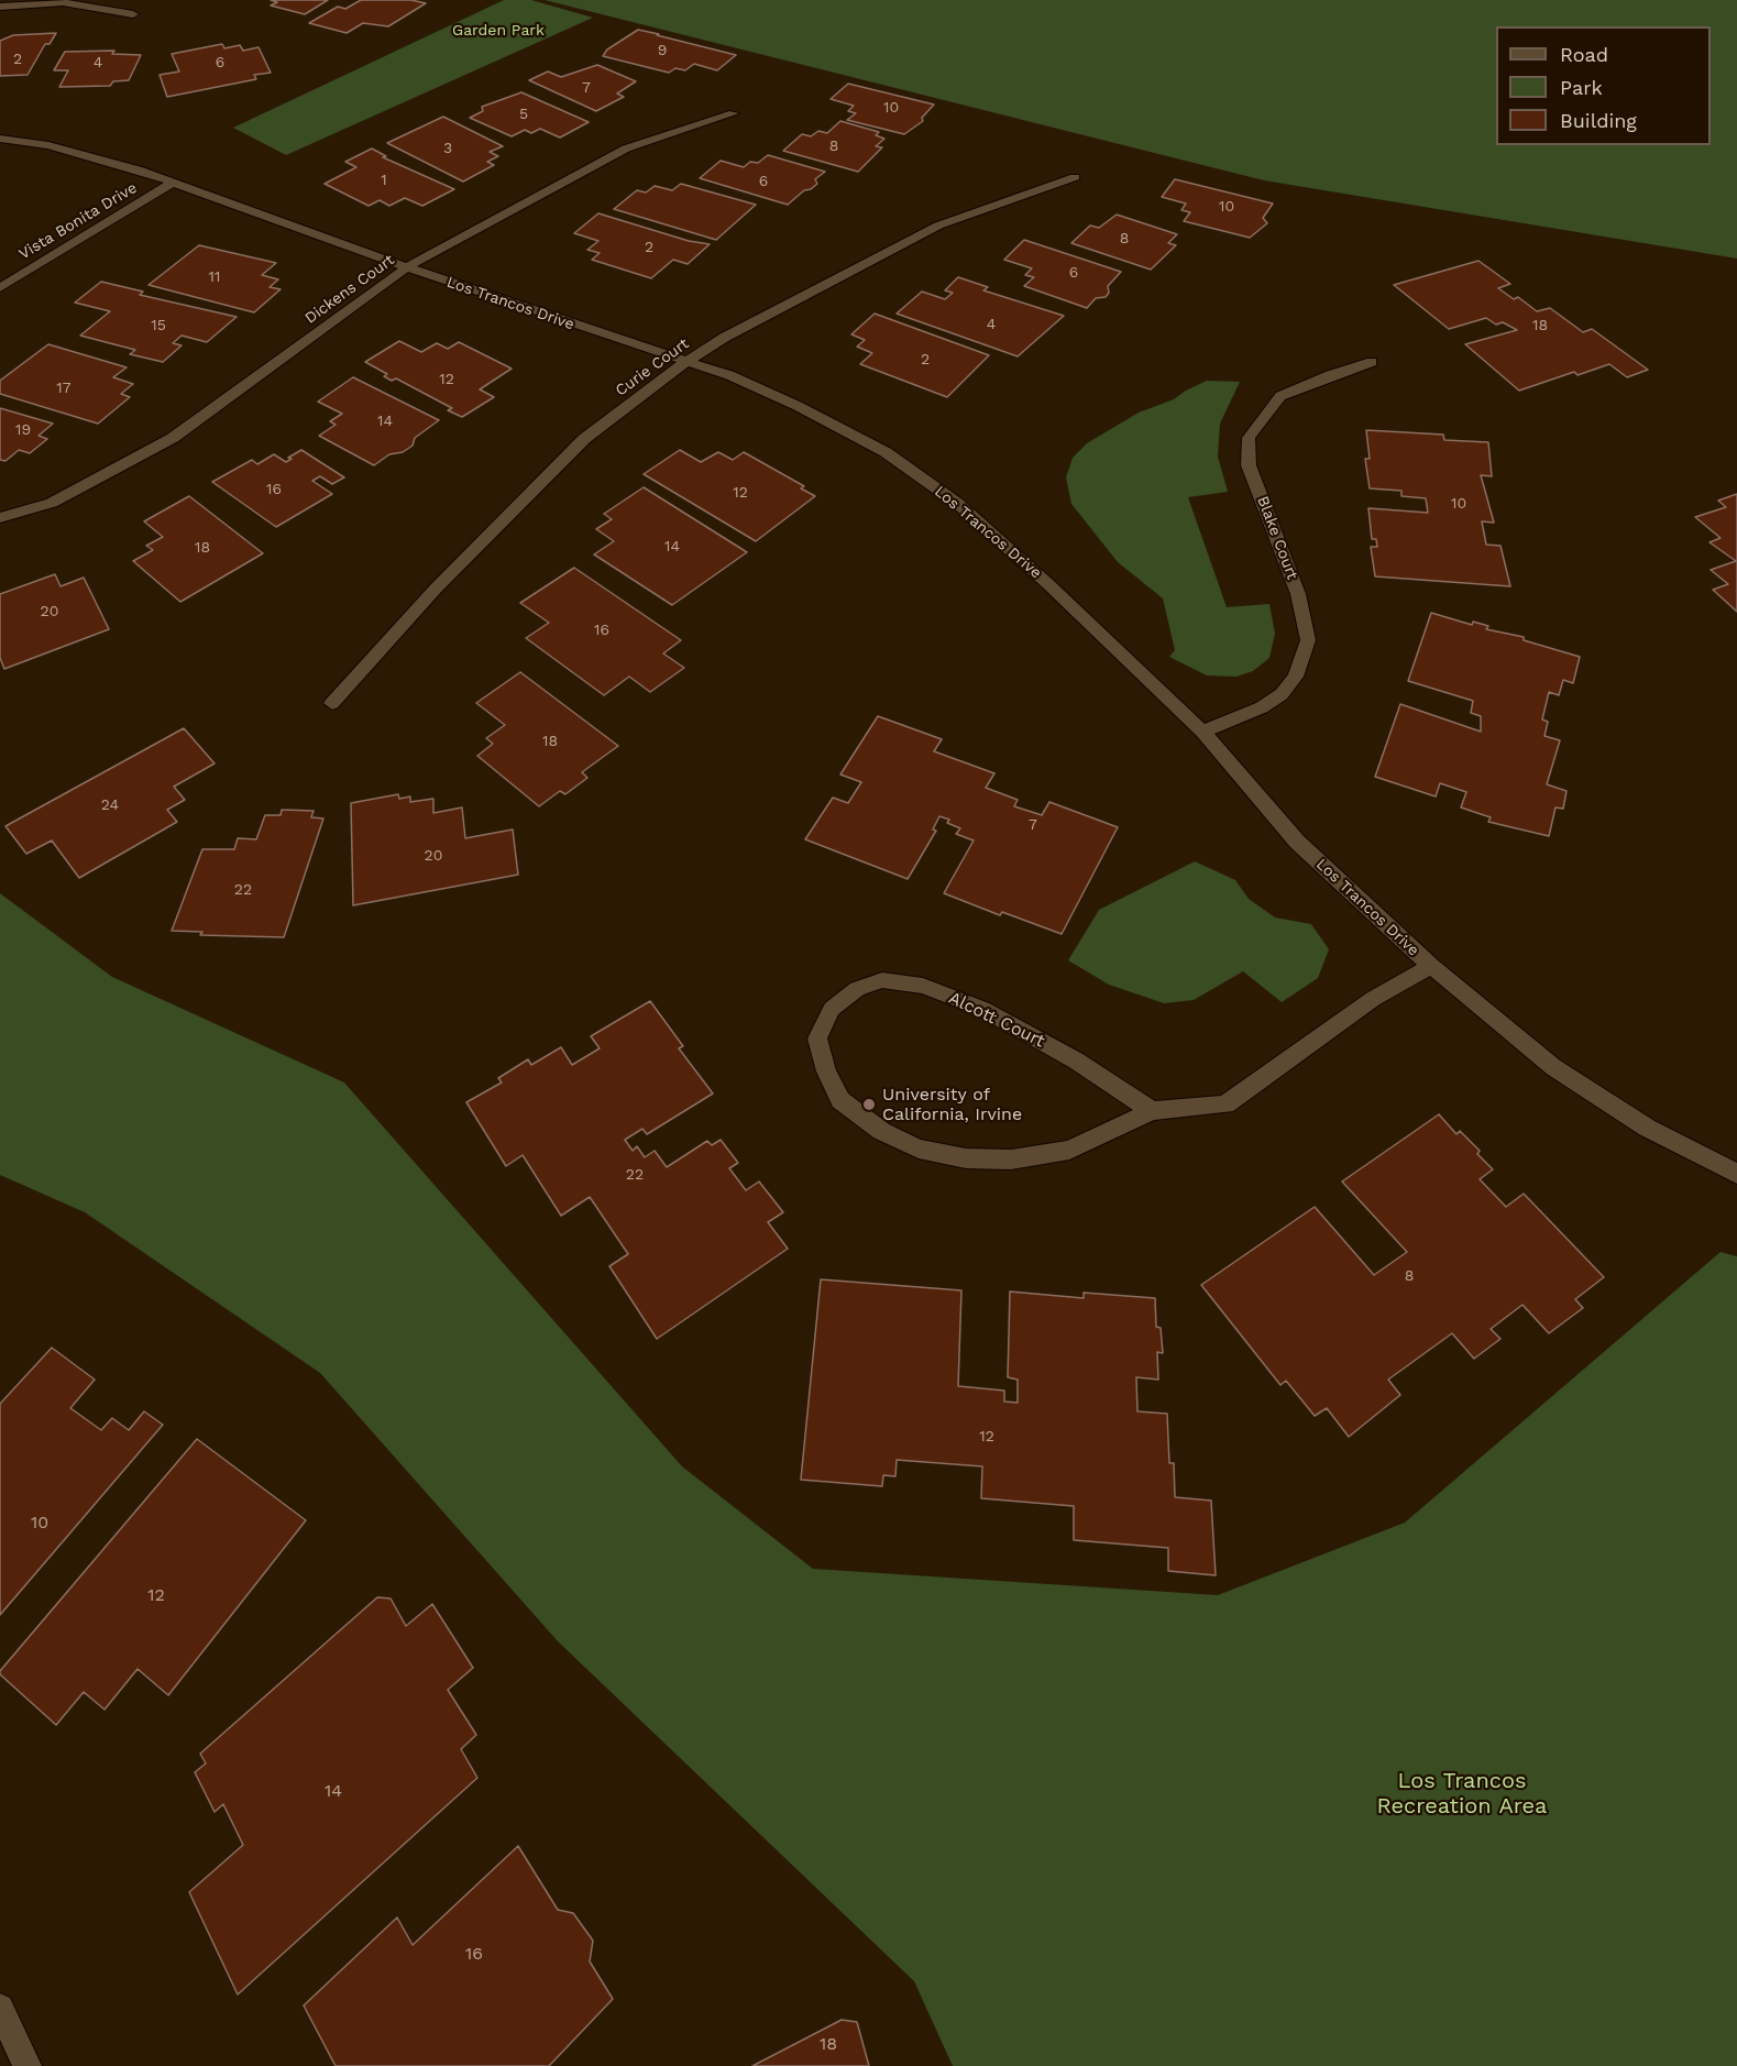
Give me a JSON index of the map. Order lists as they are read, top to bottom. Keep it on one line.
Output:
{"streets":{"street":["Vista Bonita Drive","Dickens Court","Los Trancos Drive","Curie Court","Blake Court","Alcott Court"]},"crossings":[["Vista Bonita Drive","Los Trancos Drive"],["Dickens Court","Los Trancos Drive"],["Los Trancos Drive","Curie Court"],["Los Trancos Drive","Blake Court"],["Los Trancos Drive","Alcott Court"]],"parks":["Garden Park","Los Trancos Recreation Area"],"places":["University of California, Irvine"],"house_numbers":["9","2","4","6","7","10","5","8","3","1","6","10","8","2","6","11","4","15","18","2","12","17","14","19","16","12","10","14","18","20","16","18","24","7","20","22","22","8","12","10","12","14","16","18"],"legend":["Road","Park","Building"]}
